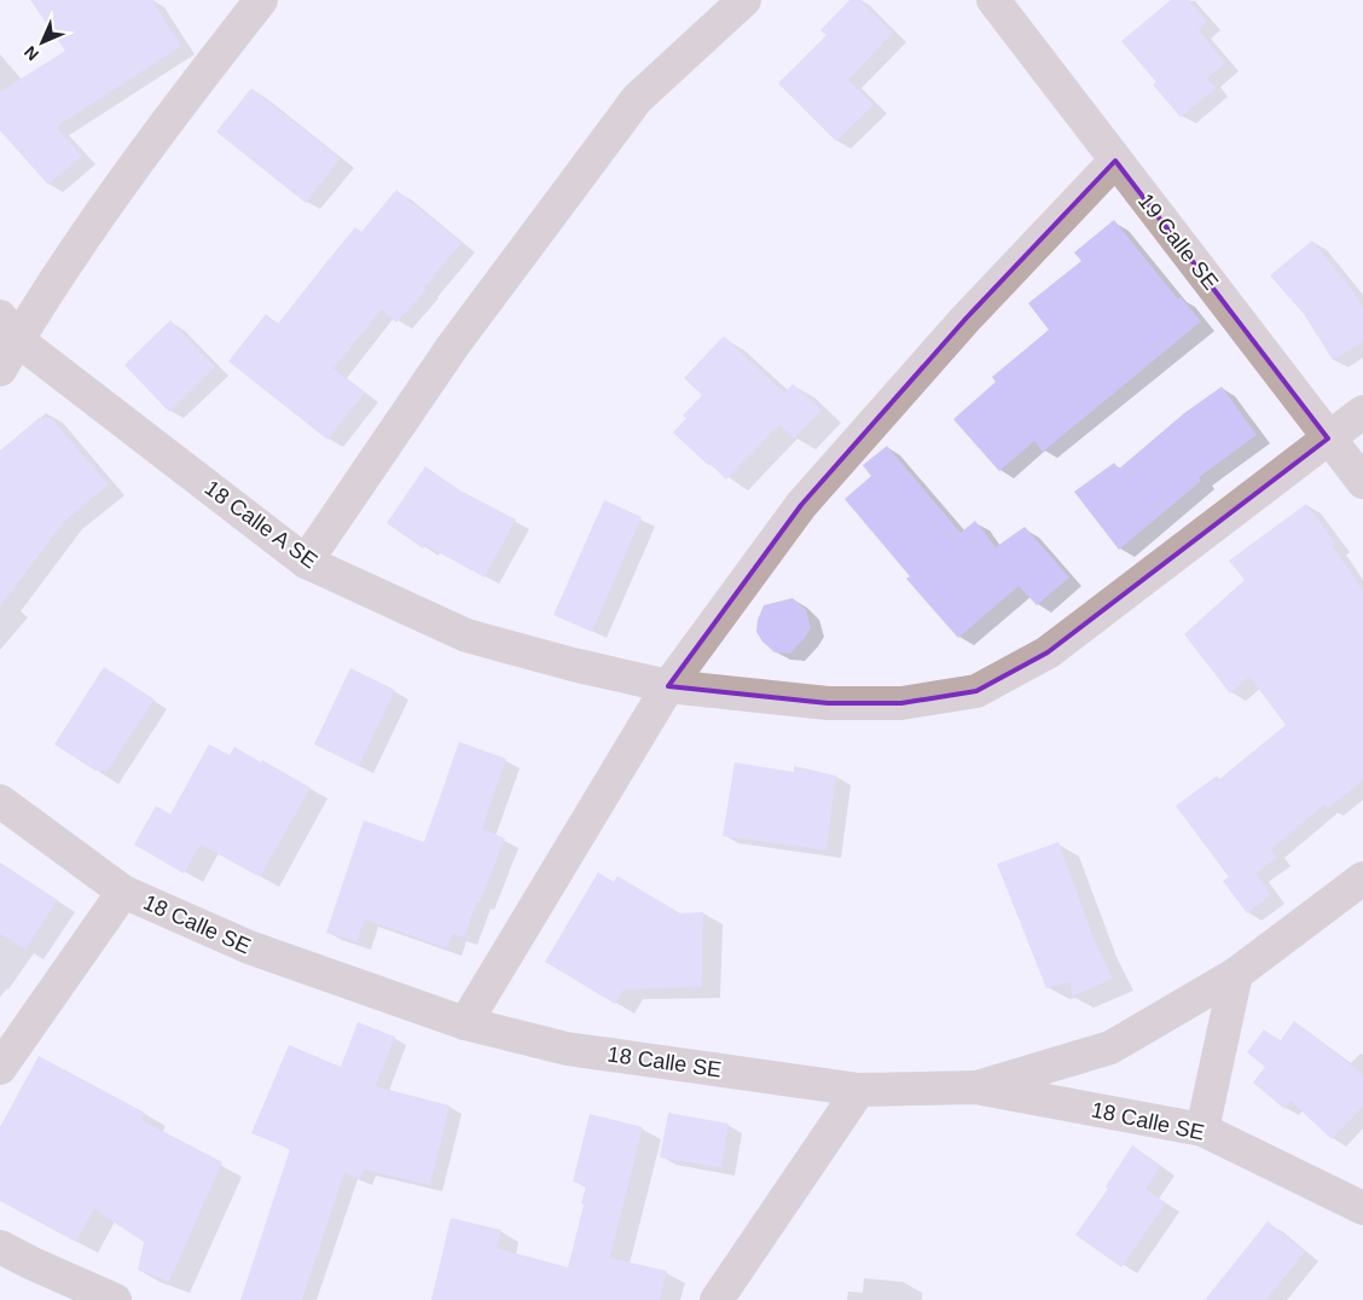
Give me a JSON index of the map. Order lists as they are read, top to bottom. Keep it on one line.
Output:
{"streets":{"street":["19 Calle SE","18 Calle A SE","18 Calle SE"]},"crossings":[["19 Calle SE","18 Calle A SE"]],"north":"bottom left"}
